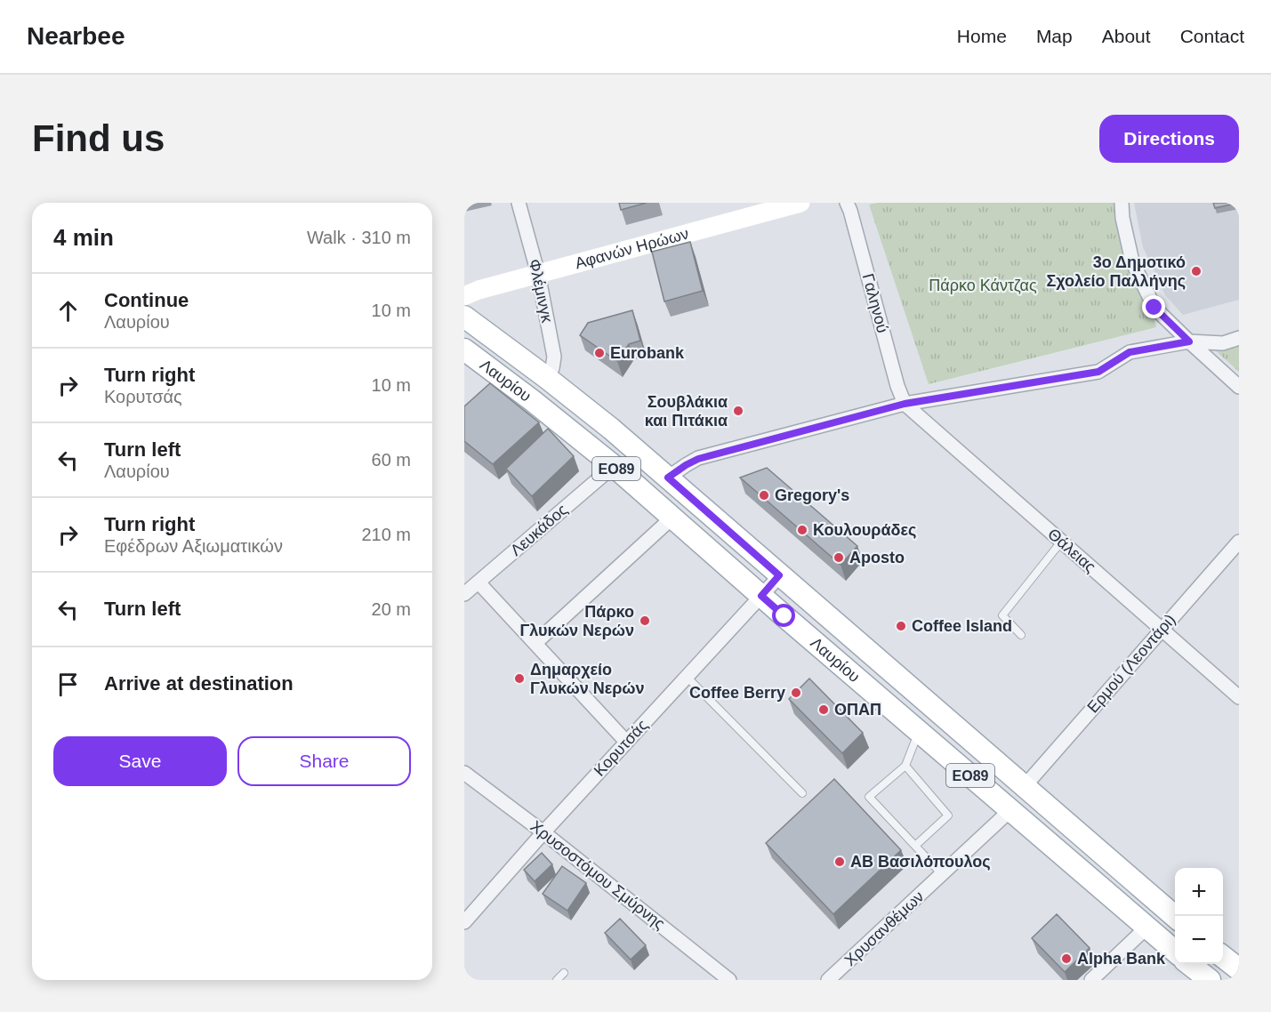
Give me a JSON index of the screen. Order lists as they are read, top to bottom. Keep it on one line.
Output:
{"streets":{"main road":["Λαυρίου","ΕΟ89"],"street":["Αφανών Ηρώων","Φλέμινγκ","Γαληνού","Λευκάδος","Θάλειας","Ερμού (Λεοντάρι)","Κορυτσάς","Χρυσοστόμου Σμύρνης","Χρυσανθέμων"]},"crossings":[["Αφανών Ηρώων","Φλέμινγκ"],["Φλέμινγκ","Λαυρίου"],["Γαληνού","Θάλειας"],["Λαυρίου","Λευκάδος"],["Λαυρίου","Ερμού (Λεοντάρι)"],["Λαυρίου","Κορυτσάς"],["Λαυρίου","Χρυσανθέμων"],["Θάλειας","Ερμού (Λεοντάρι)"],["Κορυτσάς","Χρυσοστόμου Σμύρνης"]],"parks":["Πάρκο Κάντζας"],"places":["3ο Δημοτικό Σχολείο Παλλήνης","Eurobank","Σουβλάκια και Πιτάκια","Gregory's","Κουλουράδες","Aposto","Πάρκο Γλυκών Νερών","Coffee Island","Δημαρχείο Γλυκών Νερών","Coffee Berry","ΟΠΑΠ","ΑΒ Βασιλόπουλος","Alpha Bank"],"page":{"header":"Nearbee","nav":["Home","Map","About","Contact"],"buttons":["Directions",["Save","Share"]],"title":"Find us","heading":["4 min","Walk · 310 m"],"list":[["Continue","Λαυρίου","10 m"],["Turn right","Κορυτσάς","10 m"],["Turn left","Λαυρίου","60 m"],["Turn right","Εφέδρων Αξιωματικών","210 m"],["Turn left","20 m"],"Arrive at destination"],"map_buttons":["+","−"]}}
